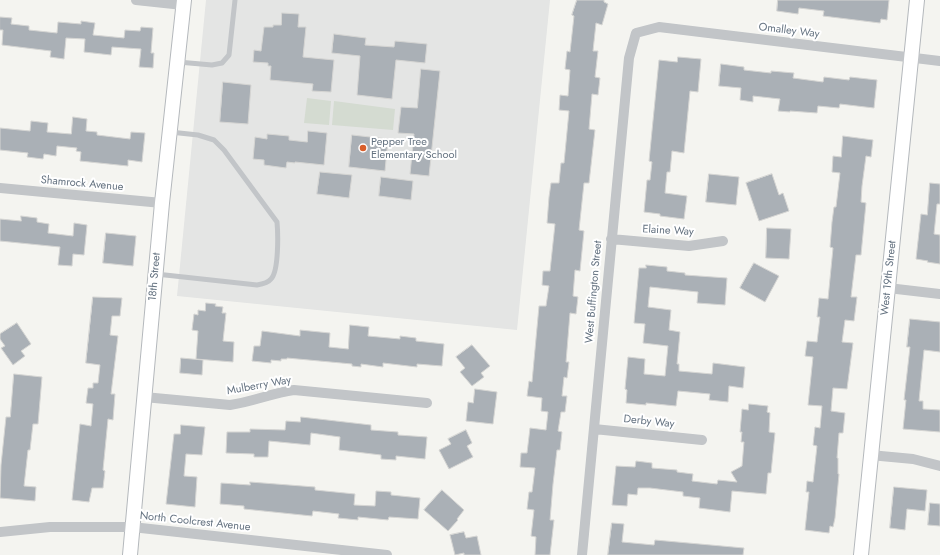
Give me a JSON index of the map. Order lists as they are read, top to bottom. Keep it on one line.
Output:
{"streets":{"main road":["18th Street","West 19th Street"],"street":["Omalley Way","Shamrock Avenue","Elaine Way","West Buffington Street","Mulberry Way","Derby Way","North Coolcrest Avenue"]},"crossings":[["Omalley Way","West 19th Street"],["Omalley Way","West Buffington Street"],["Shamrock Avenue","18th Street"],["Elaine Way","West Buffington Street"],["18th Street","Mulberry Way"],["18th Street","North Coolcrest Avenue"],["West Buffington Street","Derby Way"]],"places":["Pepper Tree Elementary School"]}
